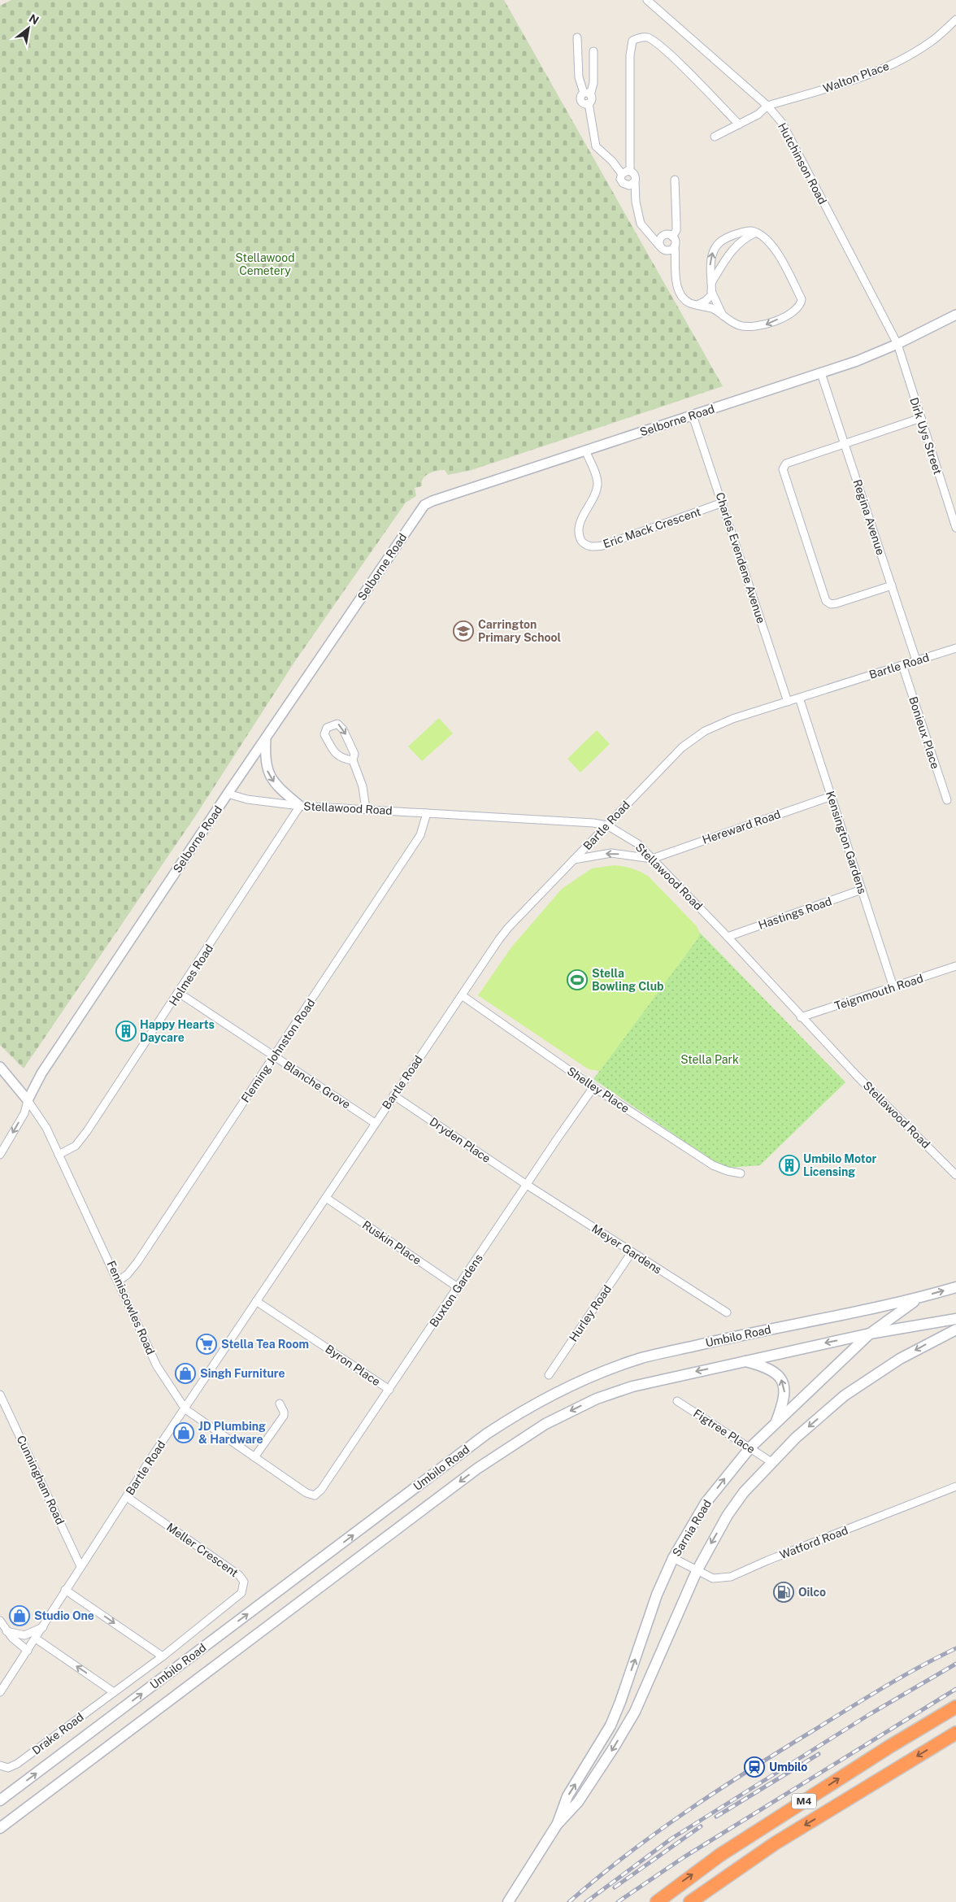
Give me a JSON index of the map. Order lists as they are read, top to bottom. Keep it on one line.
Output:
{"streets":{"highway":["M4"],"main road":["Umbilo Road","Sarnia Road"],"street":["Walton Place","Hutchinson Road","Selborne Road","Dirk Uys Street","Regina Avenue","Eric Mack Crescent","Charles Evendene Avenue","Bartle Road","Bonieux Place","Stellawood Road","Hereward Road","Kensington Gardens","Hastings Road","Holmes Road","Teignmouth Road","Fleming Johnston Road","Blanche Grove","Shelley Place","Dryden Place","Ruskin Place","Meyer Gardens","Buxton Gardens","Fenniscowles Road","Hurley Road","Byron Place","Figtree Place","Cunningham Road","Watford Road","Meller Crescent","Drake Road"]},"crossings":[["Walton Place","Hutchinson Road"],["Hutchinson Road","Selborne Road"],["Hutchinson Road","Dirk Uys Street"],["Selborne Road","Dirk Uys Street"],["Selborne Road","Regina Avenue"],["Selborne Road","Eric Mack Crescent"],["Selborne Road","Charles Evendene Avenue"],["Selborne Road","Stellawood Road"],["Selborne Road","Fenniscowles Road"],["Regina Avenue","Bartle Road"],["Eric Mack Crescent","Charles Evendene Avenue"],["Charles Evendene Avenue","Bartle Road"],["Bartle Road","Bonieux Place"],["Bartle Road","Stellawood Road"],["Bartle Road","Kensington Gardens"],["Bartle Road","Blanche Grove"],["Bartle Road","Shelley Place"],["Bartle Road","Dryden Place"],["Bartle Road","Ruskin Place"],["Bartle Road","Fenniscowles Road"],["Bartle Road","Byron Place"],["Bartle Road","Cunningham Road"],["Bartle Road","Meller Crescent"],["Stellawood Road","Hereward Road"],["Stellawood Road","Hastings Road"],["Stellawood Road","Holmes Road"],["Stellawood Road","Teignmouth Road"],["Stellawood Road","Fleming Johnston Road"],["Hereward Road","Kensington Gardens"],["Kensington Gardens","Hastings Road"],["Kensington Gardens","Teignmouth Road"],["Holmes Road","Blanche Grove"],["Holmes Road","Fenniscowles Road"],["Fleming Johnston Road","Blanche Grove"],["Fleming Johnston Road","Fenniscowles Road"],["Shelley Place","Buxton Gardens"],["Dryden Place","Meyer Gardens"],["Dryden Place","Buxton Gardens"],["Ruskin Place","Buxton Gardens"],["Meyer Gardens","Buxton Gardens"],["Meyer Gardens","Hurley Road"],["Buxton Gardens","Fenniscowles Road"],["Buxton Gardens","Byron Place"],["Umbilo Road","Sarnia Road"],["Figtree Place","Sarnia Road"],["Sarnia Road","Watford Road"],["Meller Crescent","Drake Road"]],"parks":["Stellawood Cemetery","Stella Park"],"places":{"school or university":["Carrington Primary School"],"sports":["Stella Bowling Club"],"building":["Happy Hearts Daycare","Umbilo Motor Licensing"],"supermarket":["Stella Tea Room"],"shop":["Singh Furniture","JD Plumbing & Hardware","Studio One"],"fuel station":["Oilco"],"station":["Umbilo"]},"north":"top right"}
